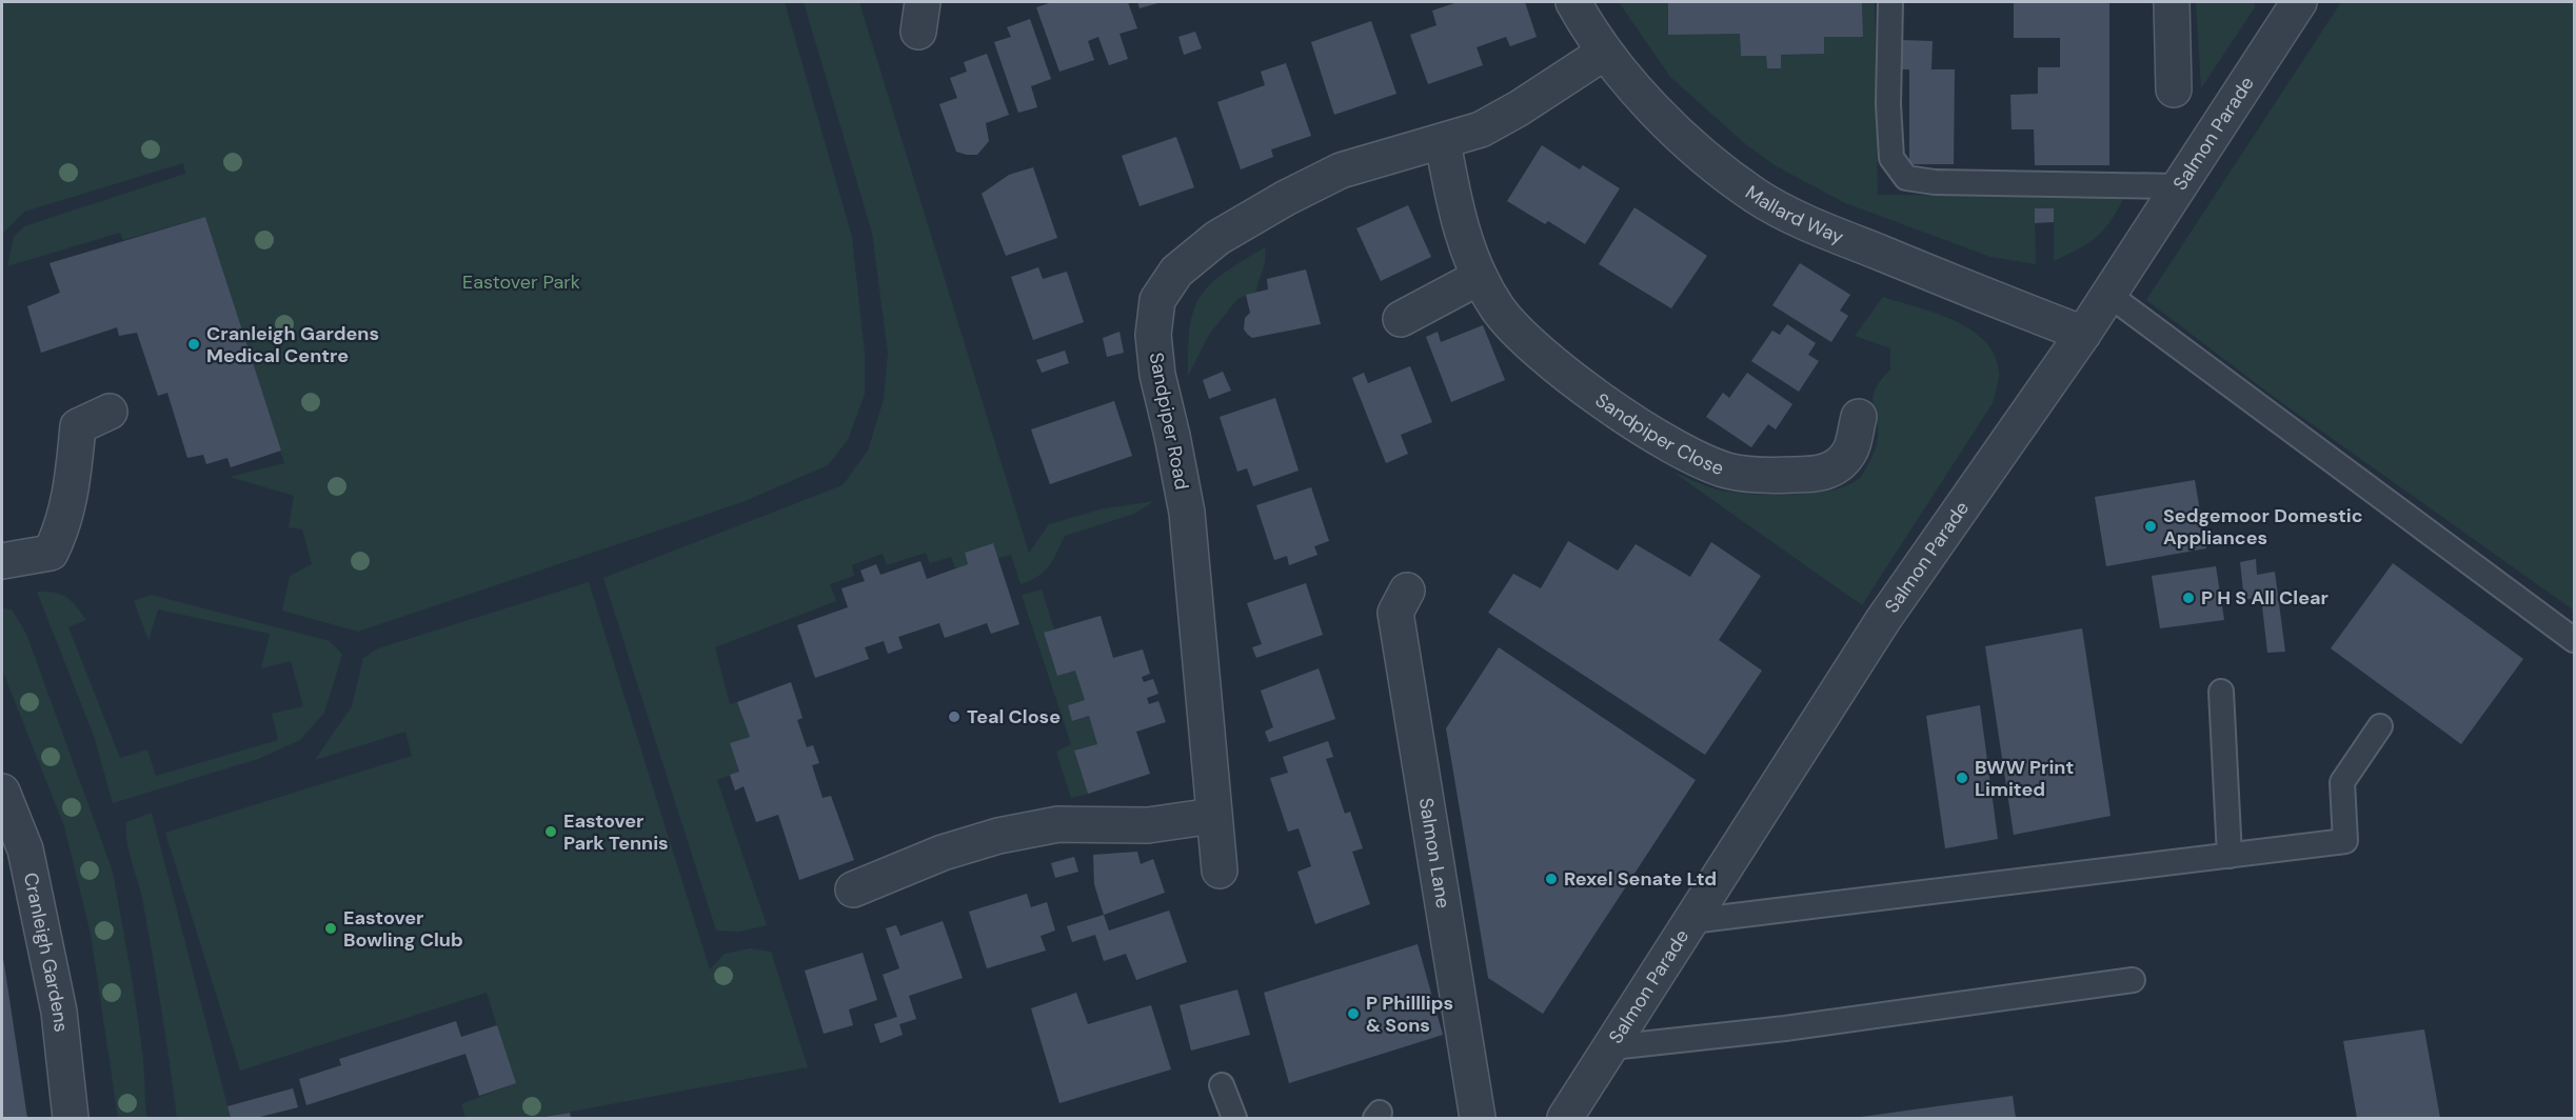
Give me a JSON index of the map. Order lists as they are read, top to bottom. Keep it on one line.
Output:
{"streets":{"street":["Salmon Parade","Mallard Way","Sandpiper Road","Sandpiper Close","Salmon Lane","Cranleigh Gardens"]},"crossings":[["Salmon Parade","Mallard Way"],["Mallard Way","Sandpiper Road"],["Sandpiper Road","Sandpiper Close"]],"parks":["Eastover Park"],"places":["Cranleigh Gardens Medical Centre","Sedgemoor Domestic Appliances","P H S All Clear","Teal Close","BWW Print Limited","Eastover Park Tennis","Rexel Senate Ltd","Eastover Bowling Club","P Philllips & Sons"]}
